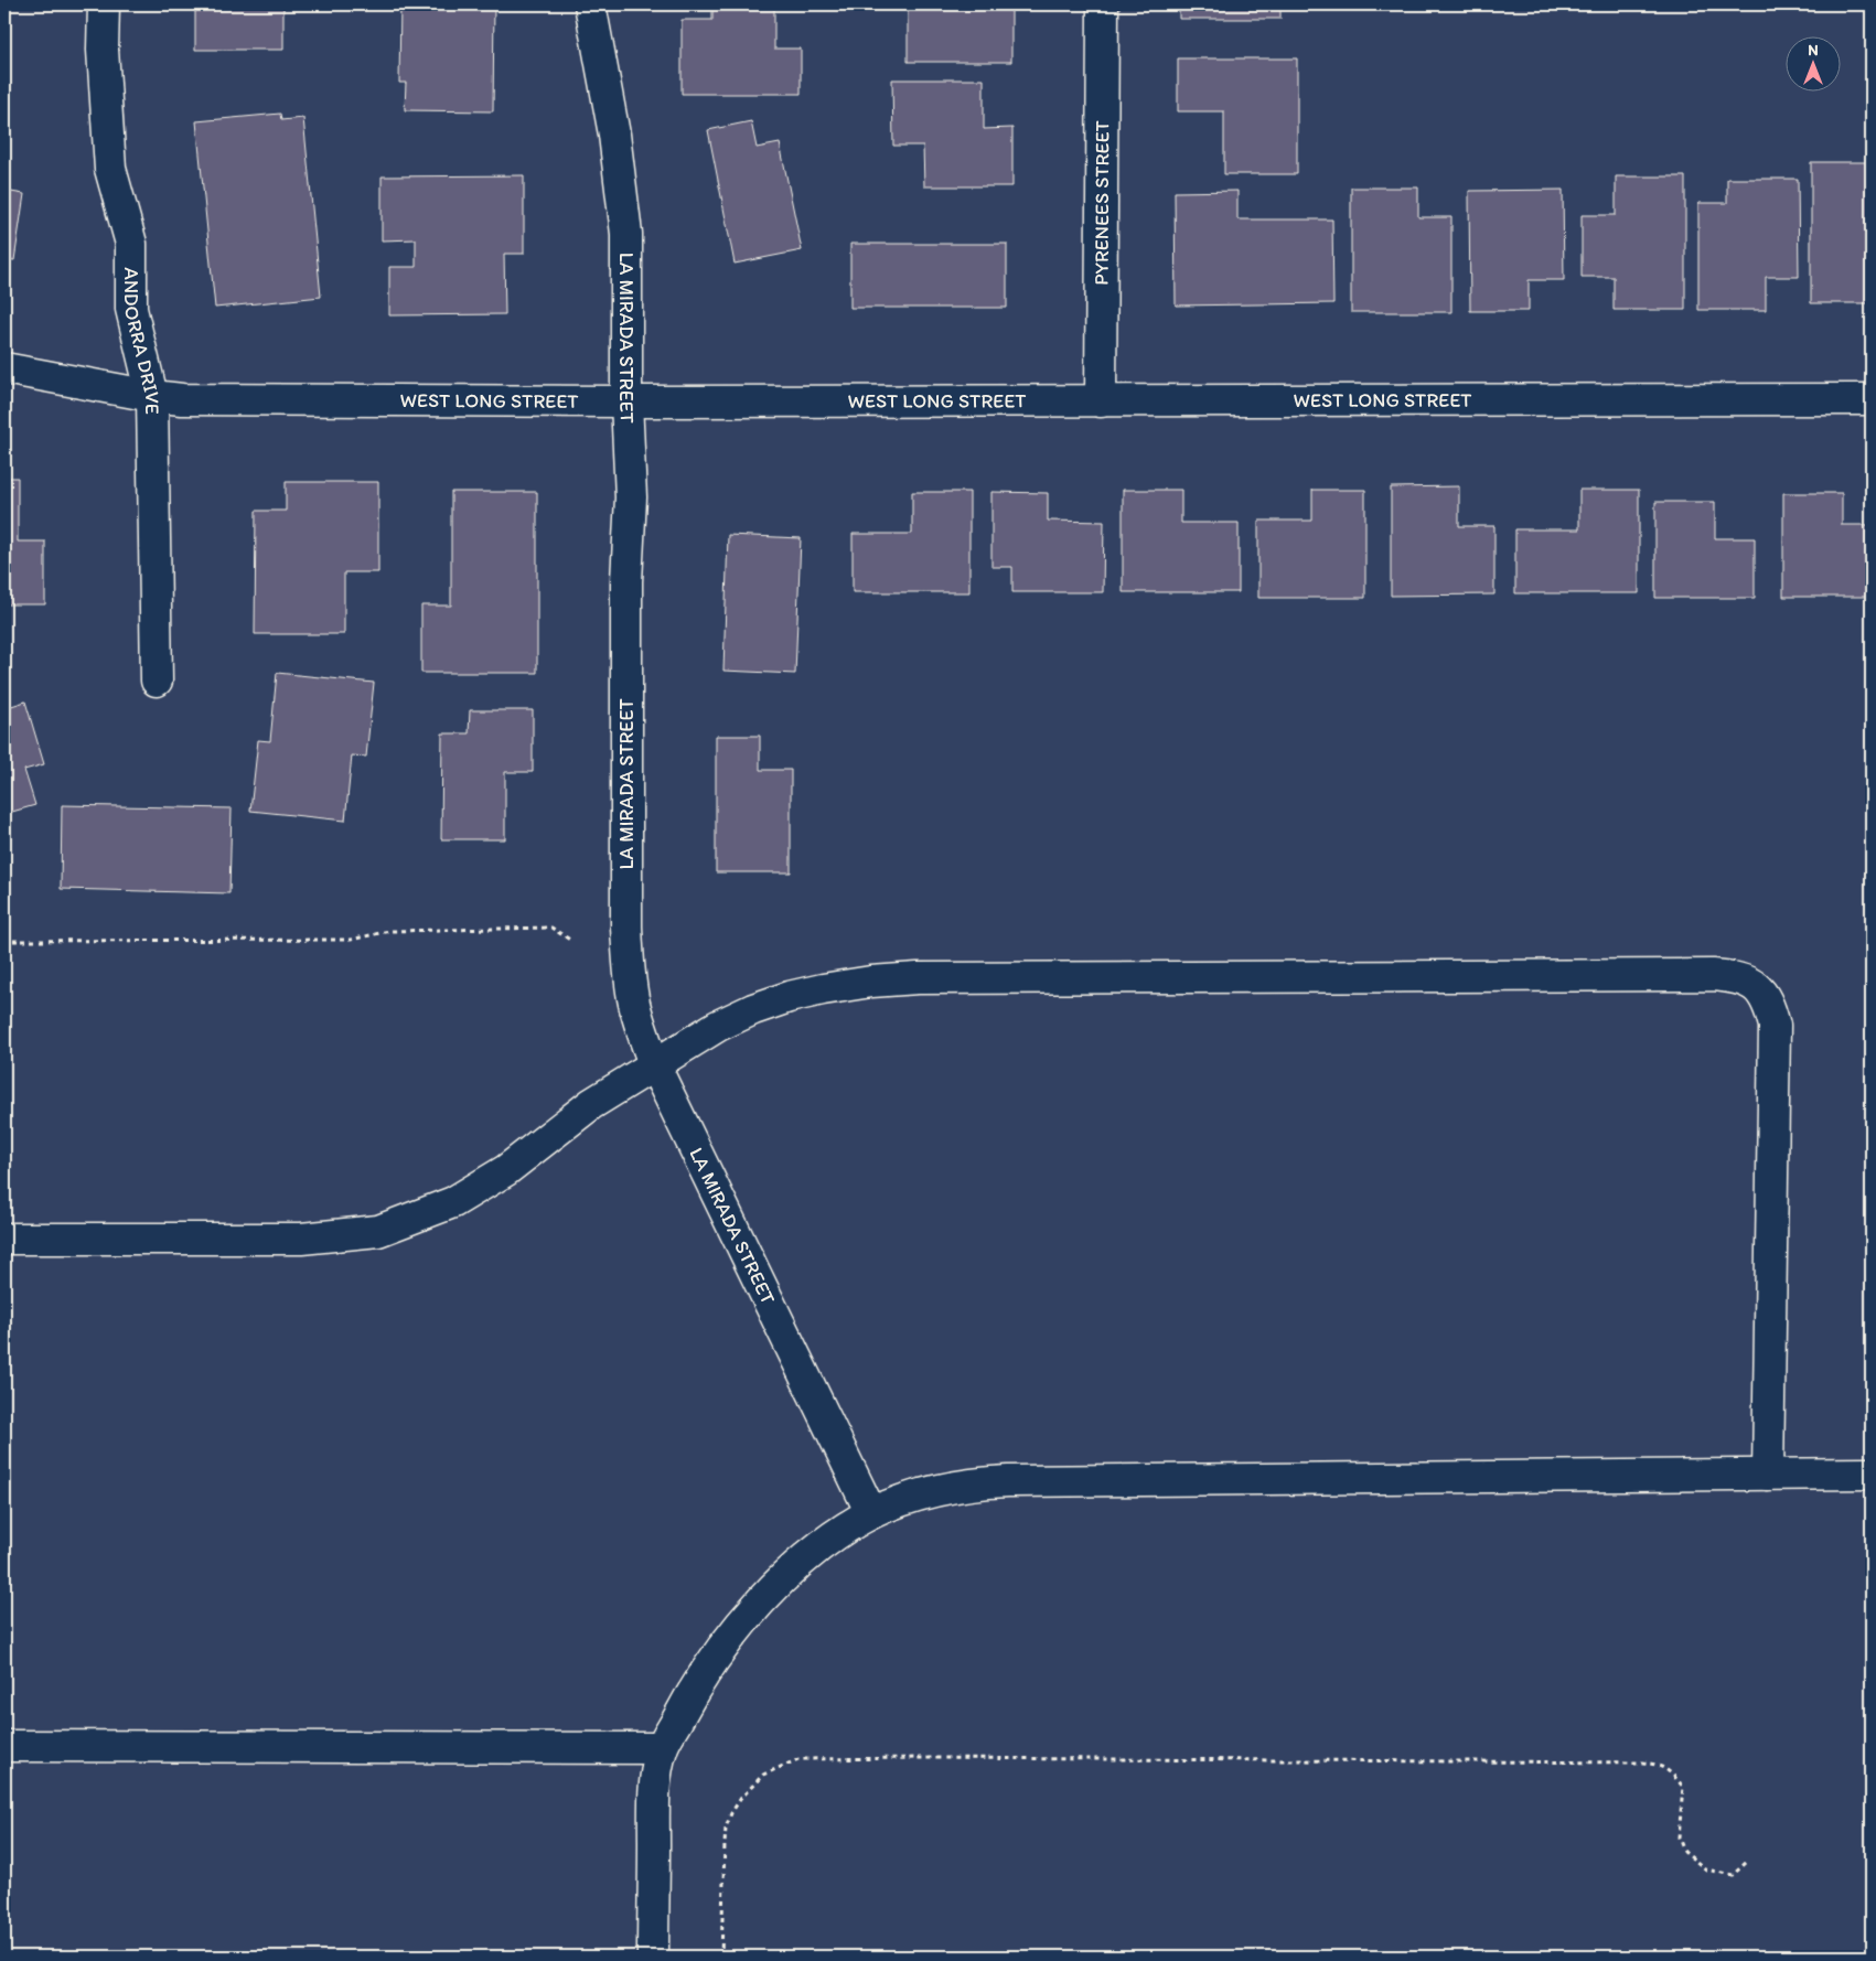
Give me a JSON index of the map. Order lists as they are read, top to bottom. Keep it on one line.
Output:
{"streets":{"street":["PYRENEES STREET","LA MIRADA STREET","ANDORRA DRIVE","WEST LONG STREET"]},"crossings":[["PYRENEES STREET","WEST LONG STREET"],["LA MIRADA STREET","WEST LONG STREET"],["ANDORRA DRIVE","WEST LONG STREET"]],"north":"top"}
